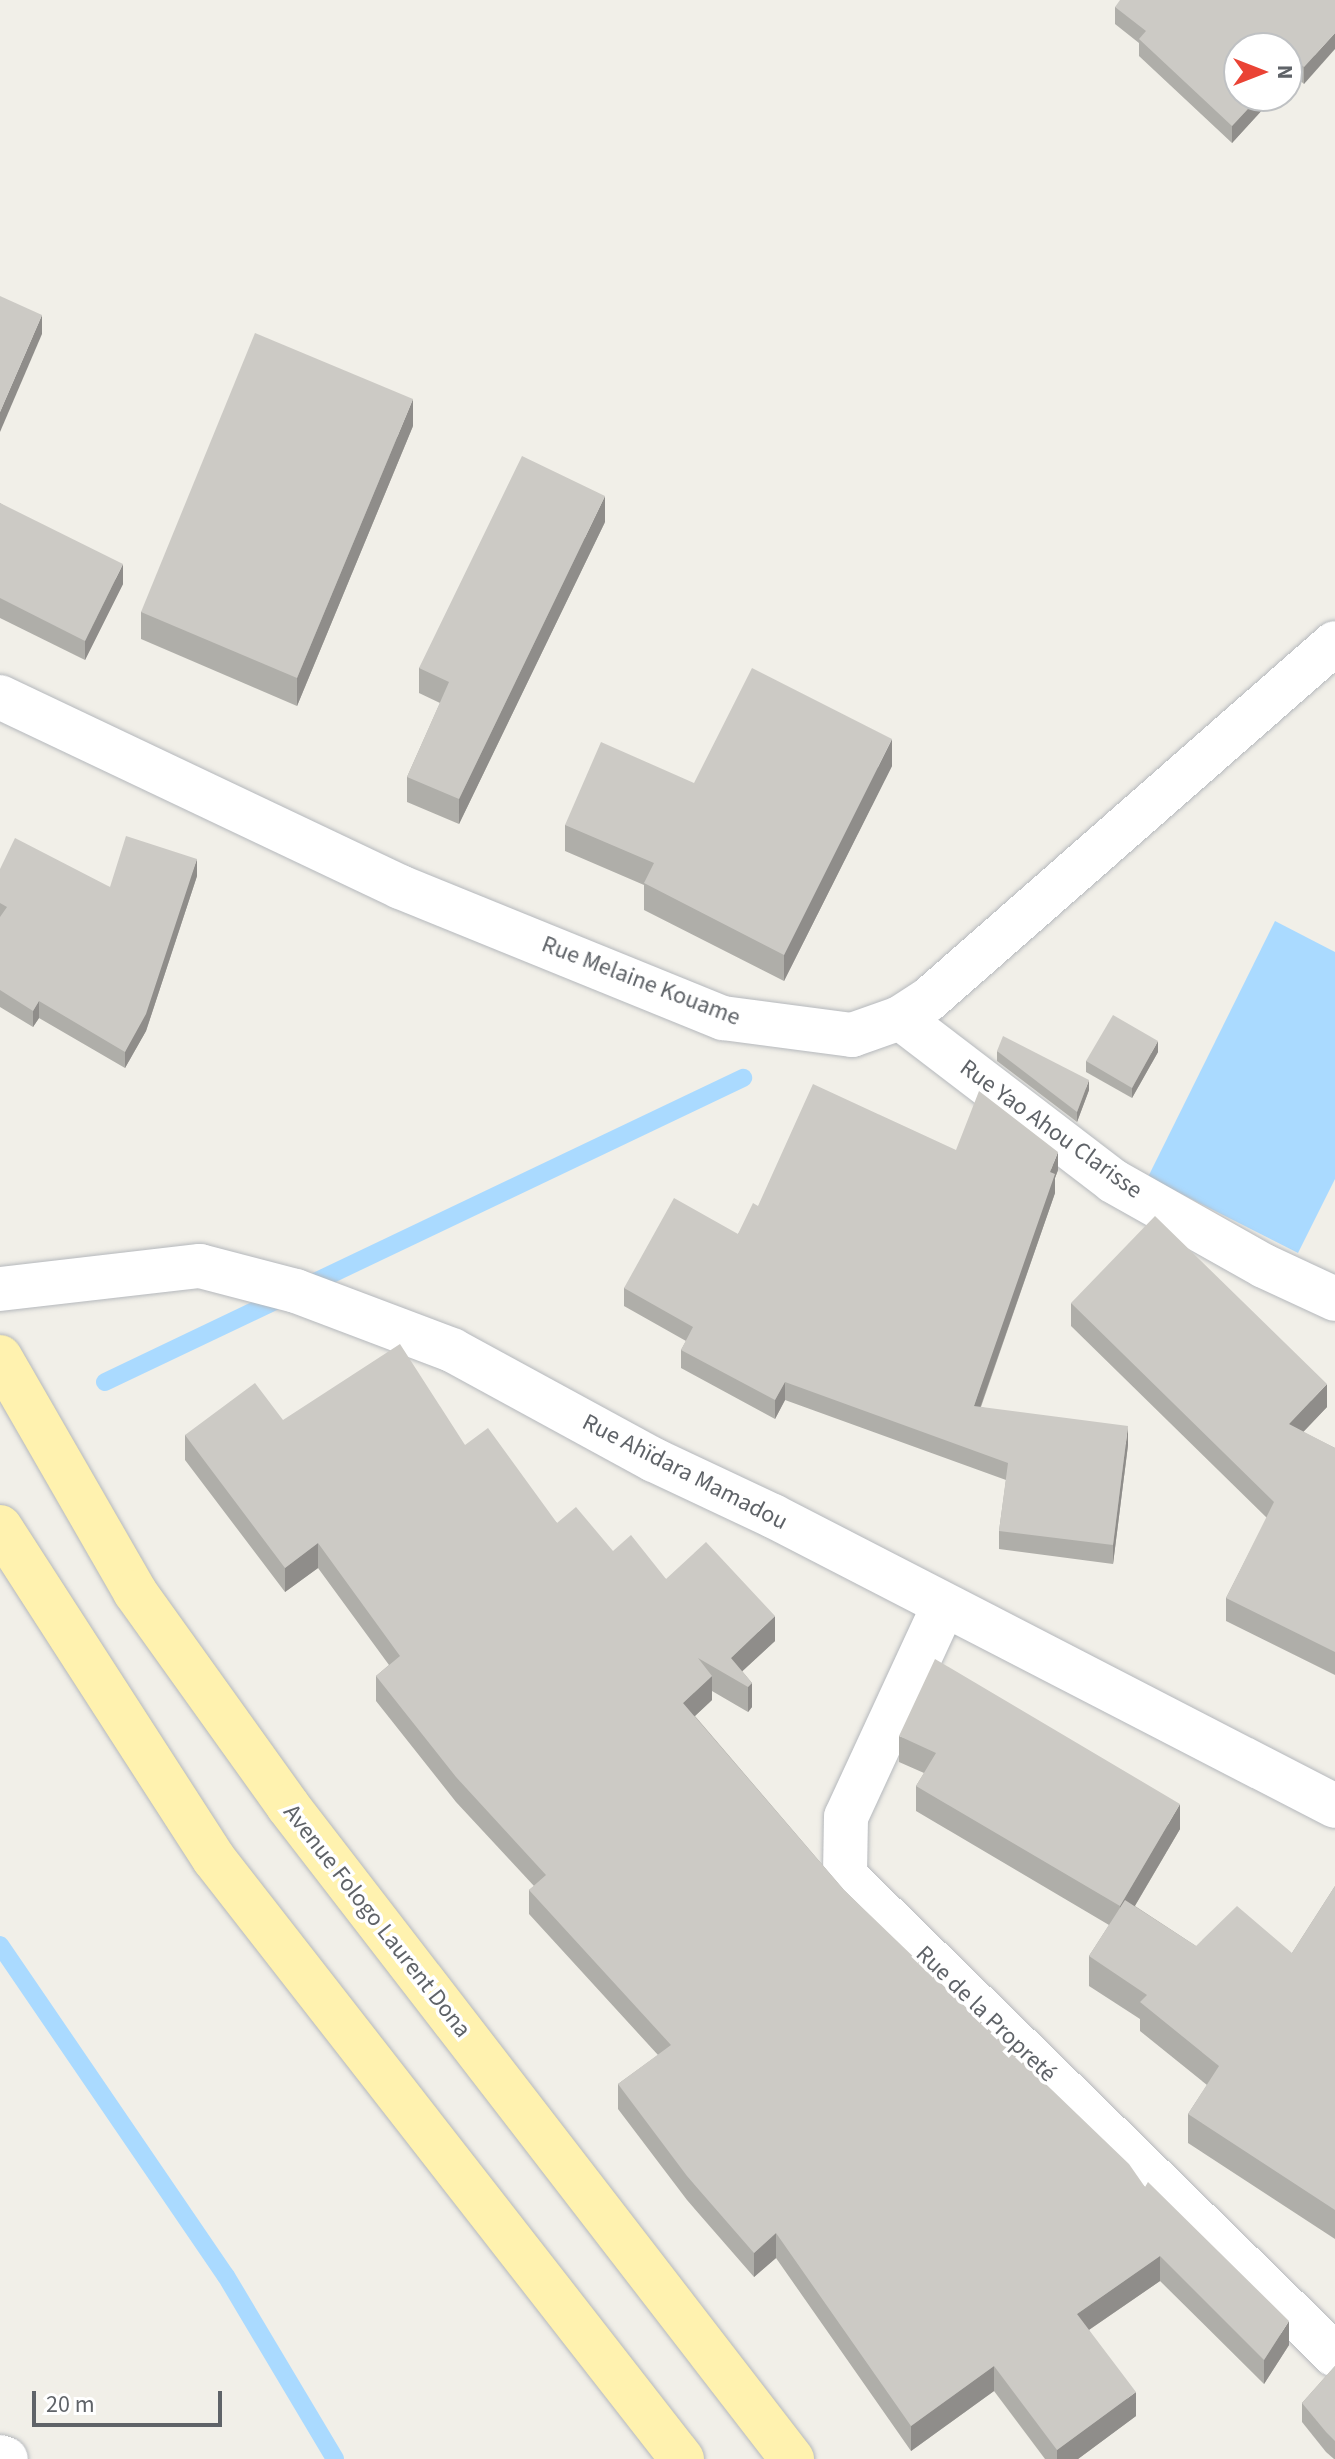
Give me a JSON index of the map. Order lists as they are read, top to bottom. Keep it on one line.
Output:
{"streets":{"main road":["Avenue Fologo Laurent Dona"],"street":["Rue Melaine Kouame","Rue Yao Ahou Clarisse","Rue Ahïdara Mamadou","Rue de la Propreté"]},"crossings":[["Rue Melaine Kouame","Rue Yao Ahou Clarisse"],["Rue Ahïdara Mamadou","Rue de la Propreté"]],"scale_bar":"20 m","north":"right"}
